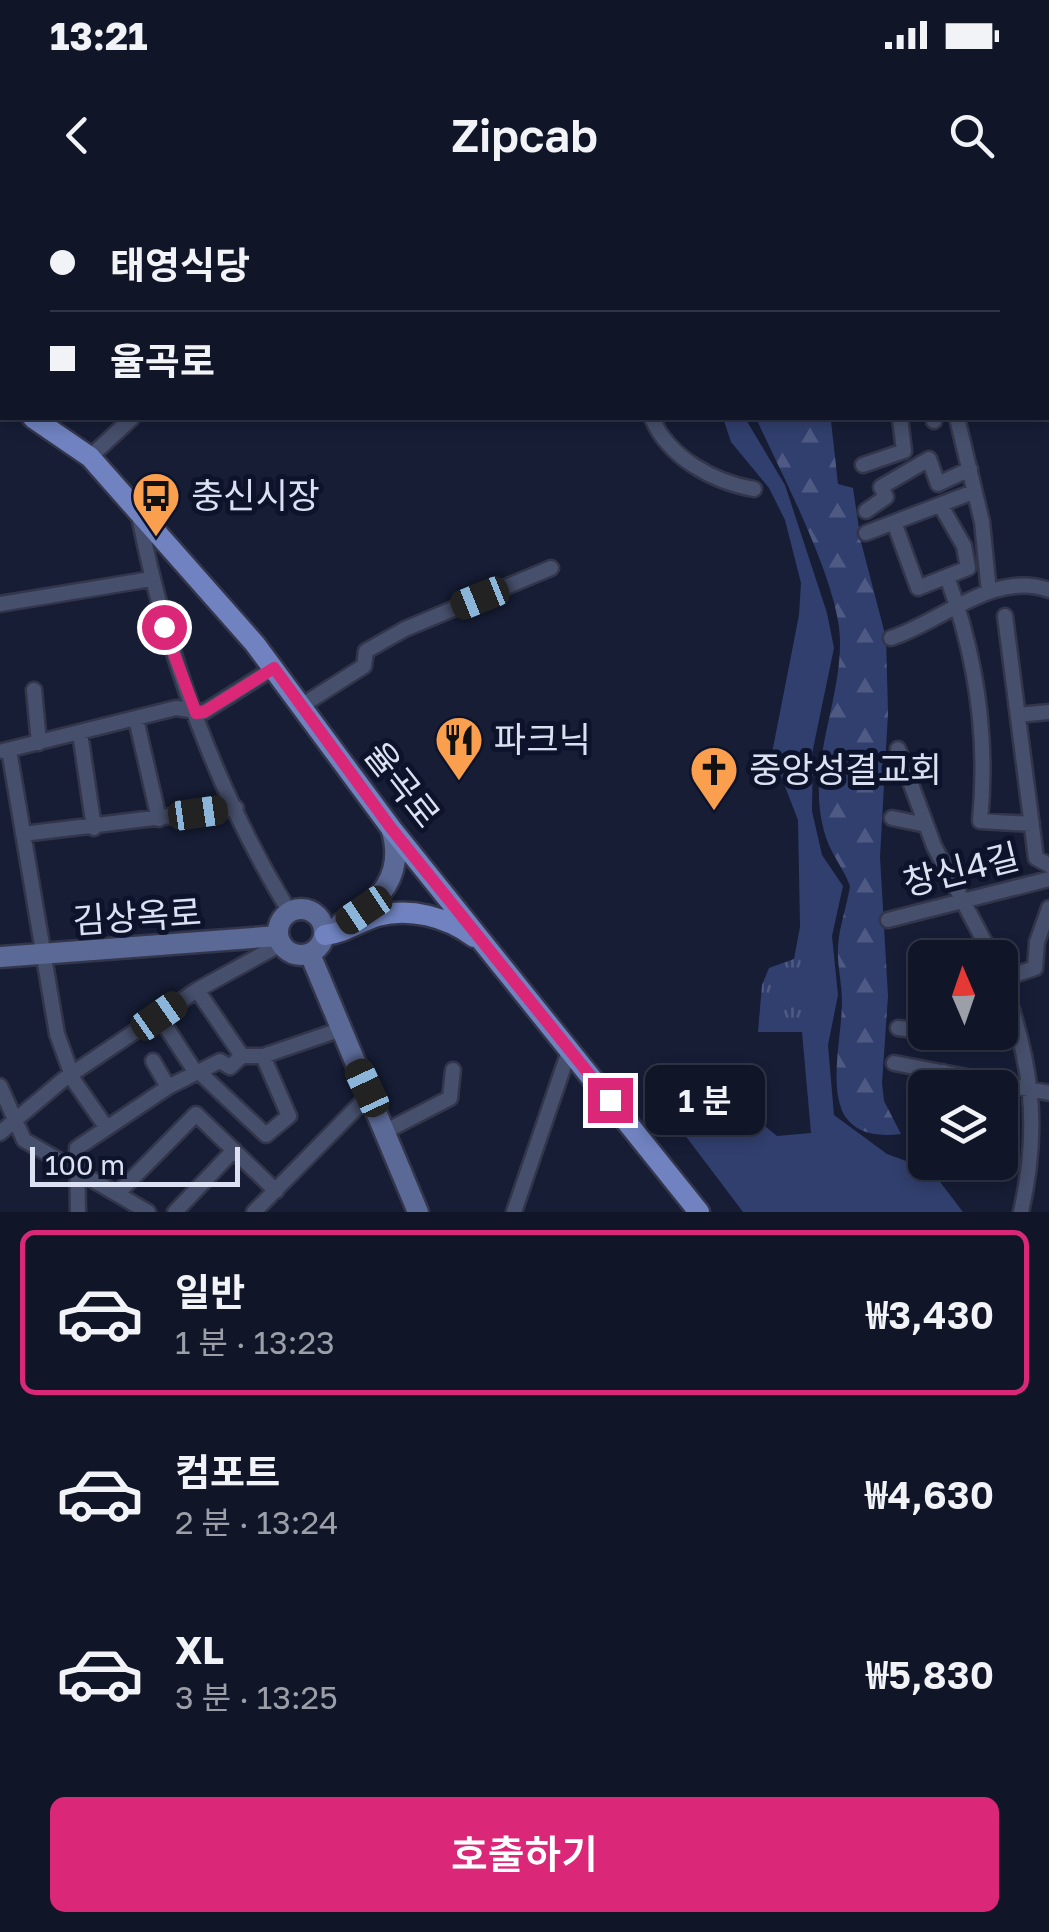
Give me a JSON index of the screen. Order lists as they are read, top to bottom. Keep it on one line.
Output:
{"streets":{"main road":["율곡로"],"street":["창신4길","김상옥로"]},"places":{"bus stop":["충신시장"],"restaurant":["파크닉"],"church":["중앙성결교회"]},"scale_bar":"100 m","north":"top","page":{"status":"13:21","header":"Zipcab","banner":["태영식당","율곡로"],"bubble":"1 분","scale":"100 m","list":[{"name":"일반","note":"1 분 · 13:23","value":"₩3,430"},{"name":"컴포트","note":"2 분 · 13:24","value":"₩4,630"},{"name":"XL","note":"3 분 · 13:25","value":"₩5,830"}],"buttons":"호출하기"}}
